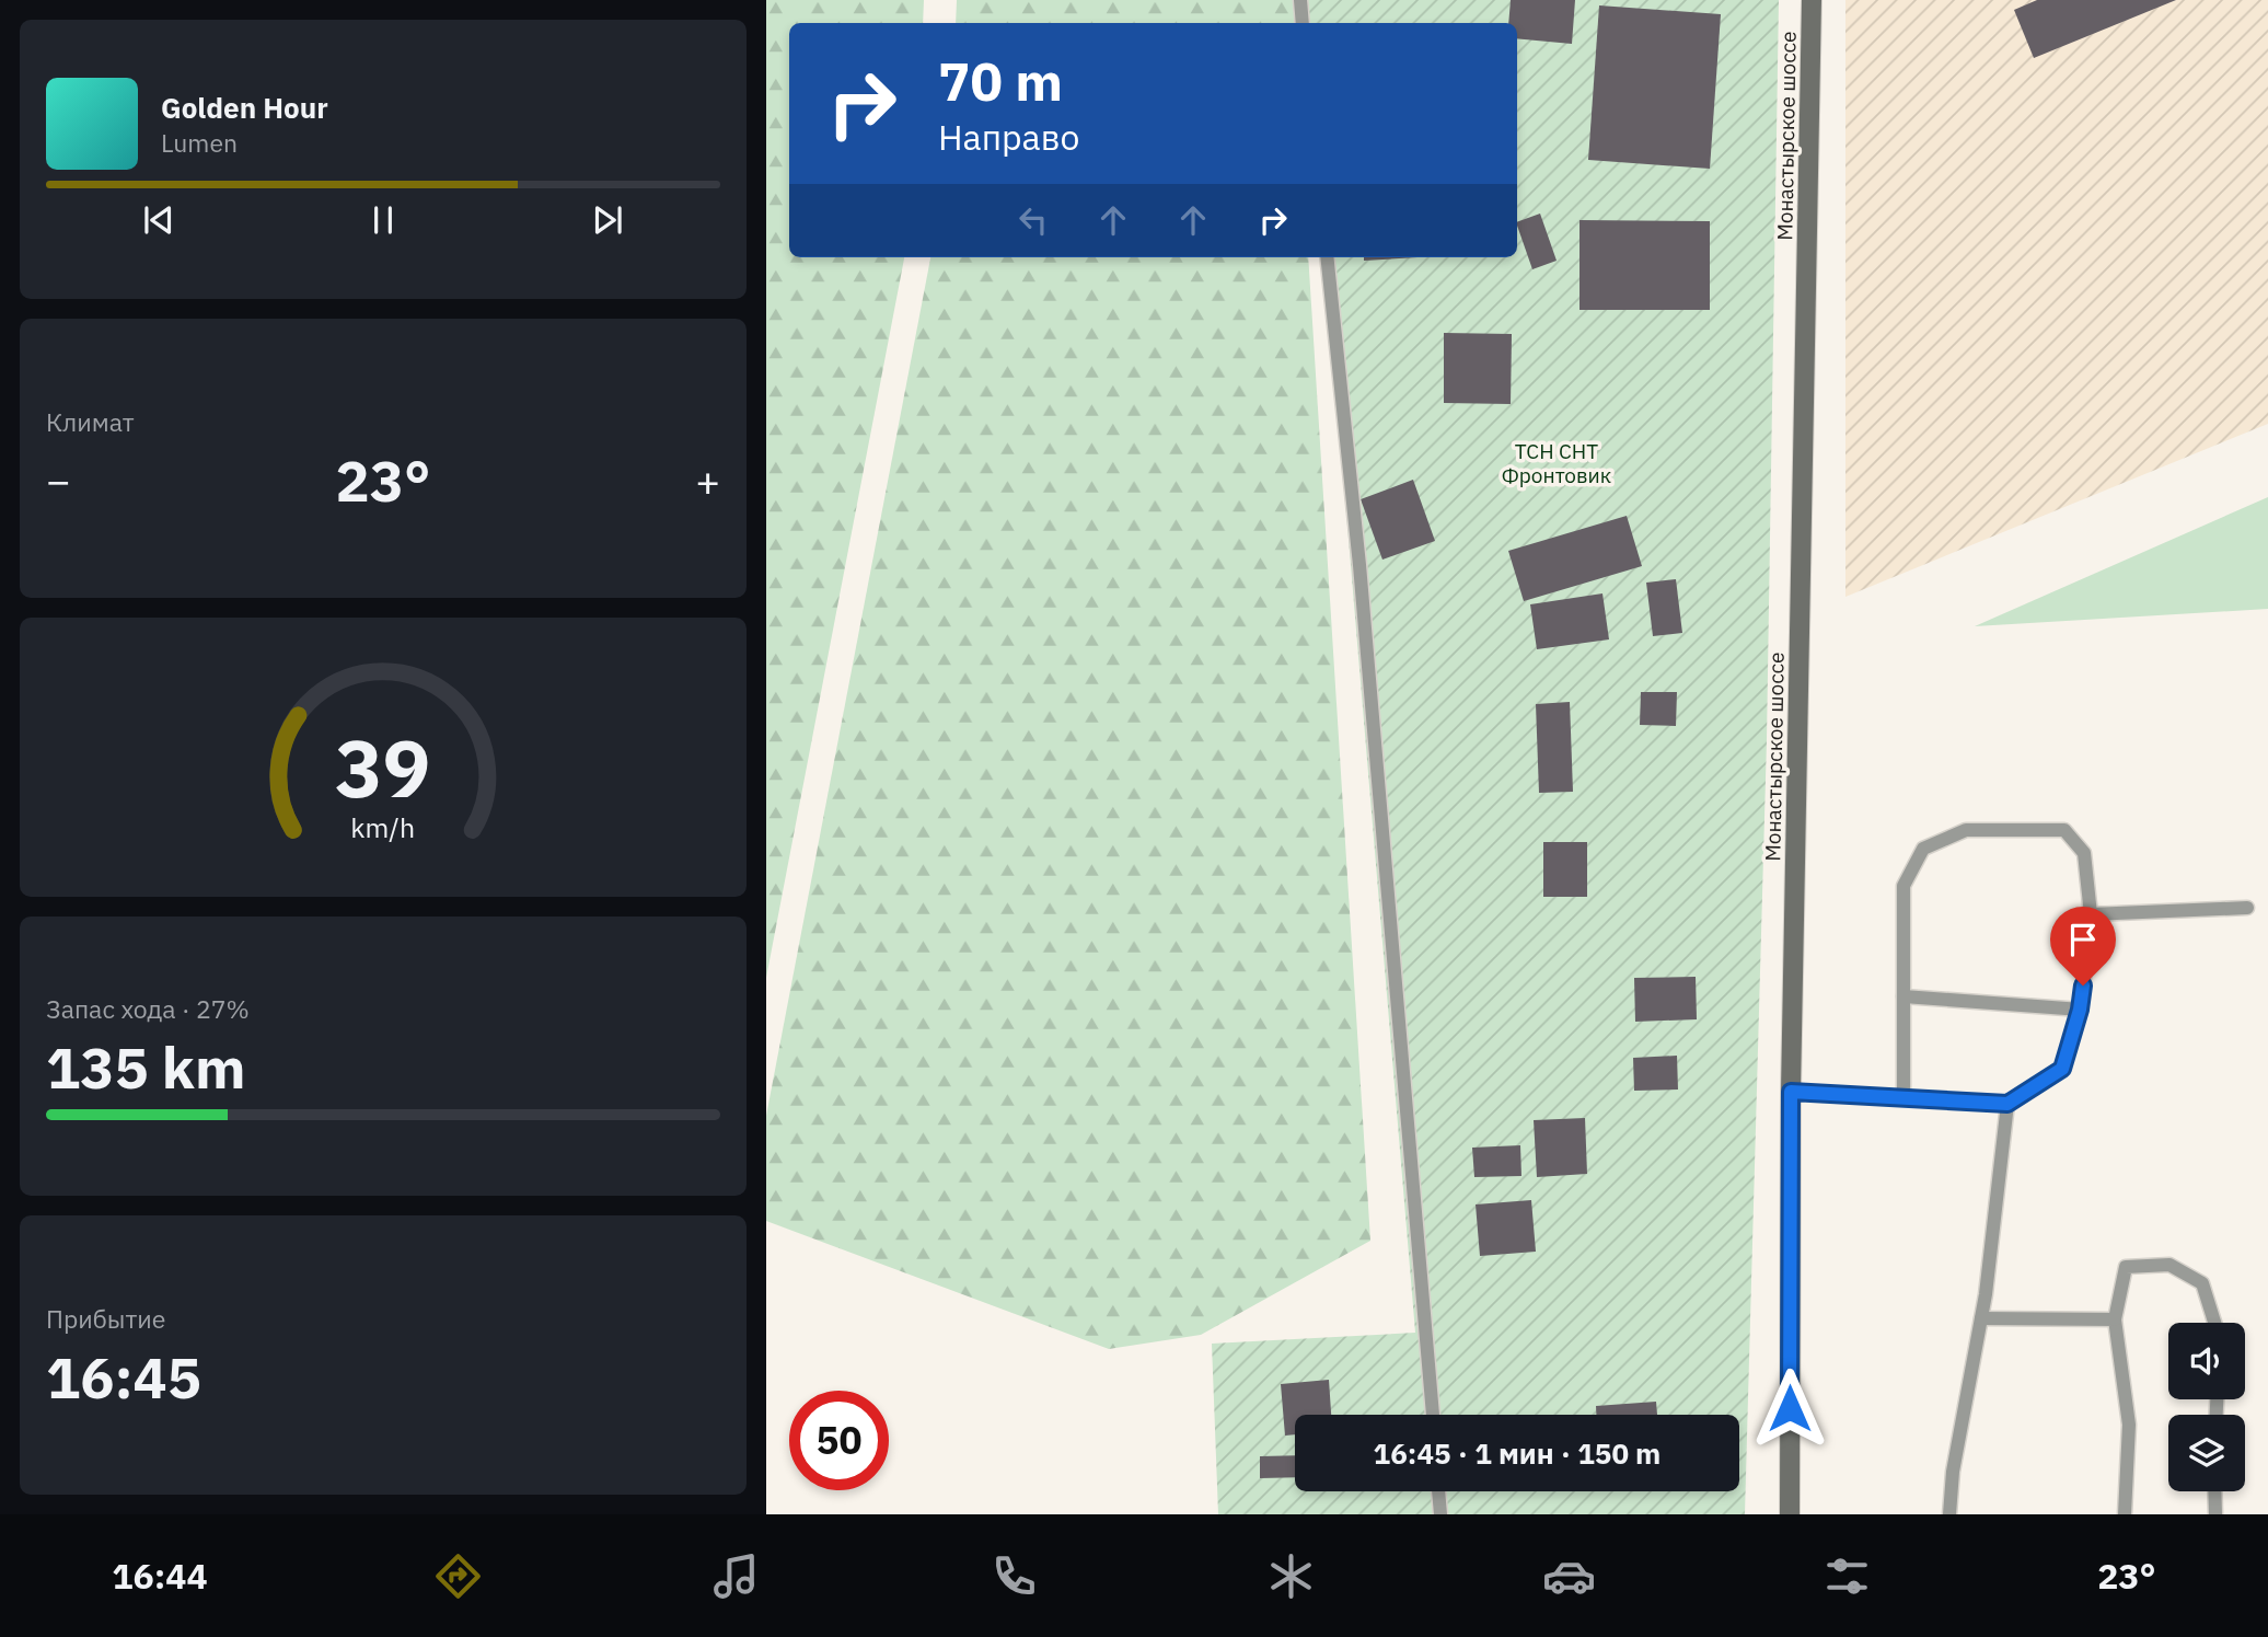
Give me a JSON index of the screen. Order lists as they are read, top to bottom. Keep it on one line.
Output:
{"streets":{"main road":["Монастырское шоссе"]},"parks":["ТСН СНТ Фронтовик"],"page":{"turn":["70 m","Направо"],"song":["Golden Hour","Lumen"],"tile":["Климат",["Запас хода · 27%","135 km"],["Прибытие","16:45"]],"heat":["−","23°","+"],"limit":"50","trip":"16:45 · 1 мин · 150 m","tabs":["16:44","23°"],"gauge":["39","km/h"]}}
